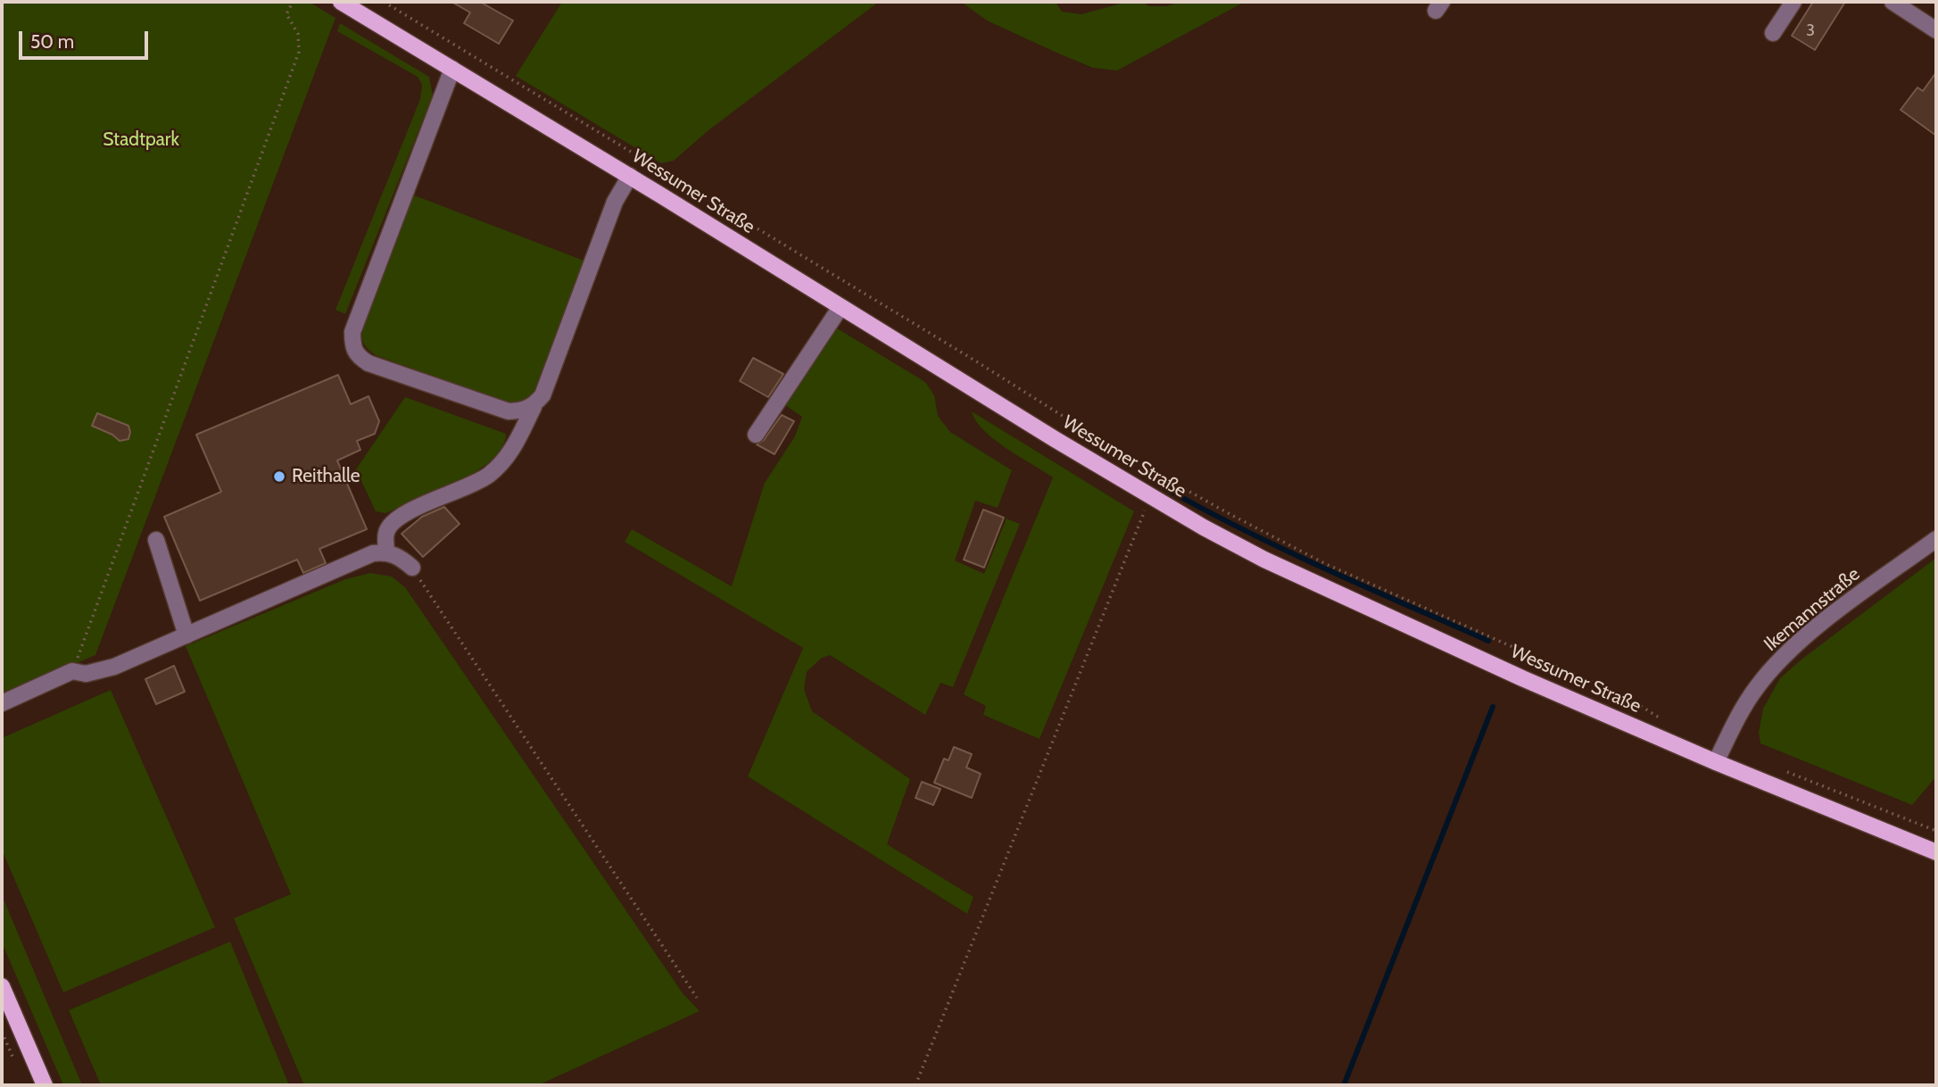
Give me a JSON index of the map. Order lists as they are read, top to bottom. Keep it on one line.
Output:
{"streets":{"main road":["Wessumer Straße"],"street":["Ikemannstraße"]},"crossings":[["Wessumer Straße","Ikemannstraße"]],"parks":["Stadtpark"],"places":["Reithalle"],"house_numbers":["3"],"scale_bar":"50 m"}
